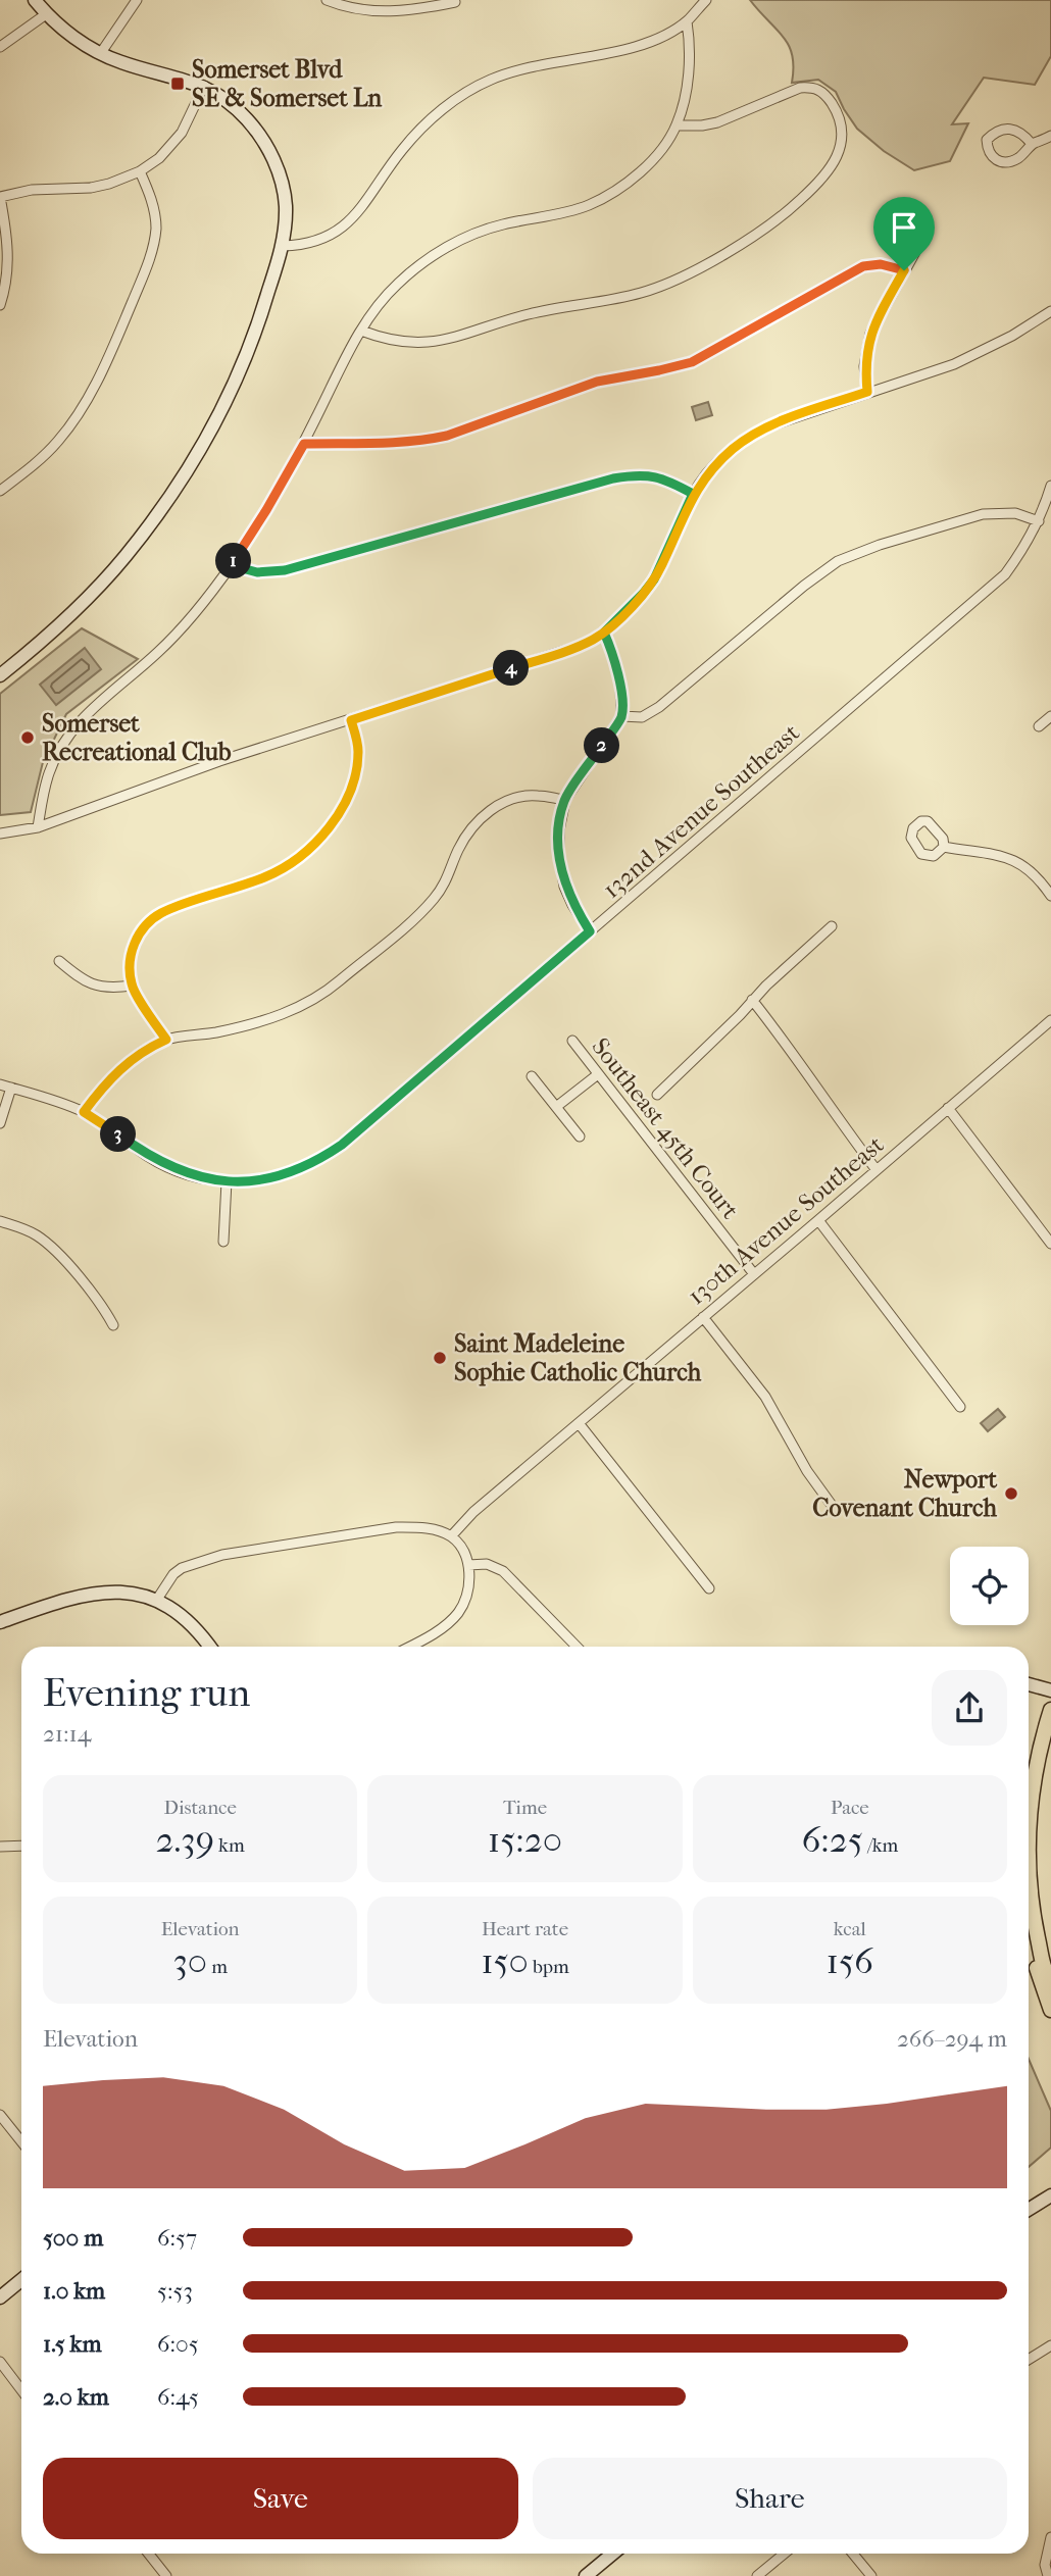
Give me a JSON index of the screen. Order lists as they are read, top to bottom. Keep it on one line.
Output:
{"streets":{"street":["132nd Avenue Southeast","Southeast 45th Court","130th Avenue Southeast"]},"crossings":[["Southeast 45th Court","130th Avenue Southeast"]],"places":{"transit":["Somerset Blvd SE & Somerset Ln"],"other":["Somerset Recreational Club","Saint Madeleine Sophie Catholic Church","Newport Covenant Church"]},"page":{"pins":["1","4","2","3"],"heading":["Evening run","21:14"],"stats":[["Distance","2.39 km"],["Time","15:20"],["Pace","6:25 /km"],["Elevation","30 m"],["Heart rate","150 bpm"],["kcal","156"]],"chart":["Elevation","266–294 m"],"list":[{"name":"500 m","note":"6:57"},{"name":"1.0 km","note":"5:53"},{"name":"1.5 km","note":"6:05"},{"name":"2.0 km","note":"6:45"}],"buttons":["Save","Share"]}}
